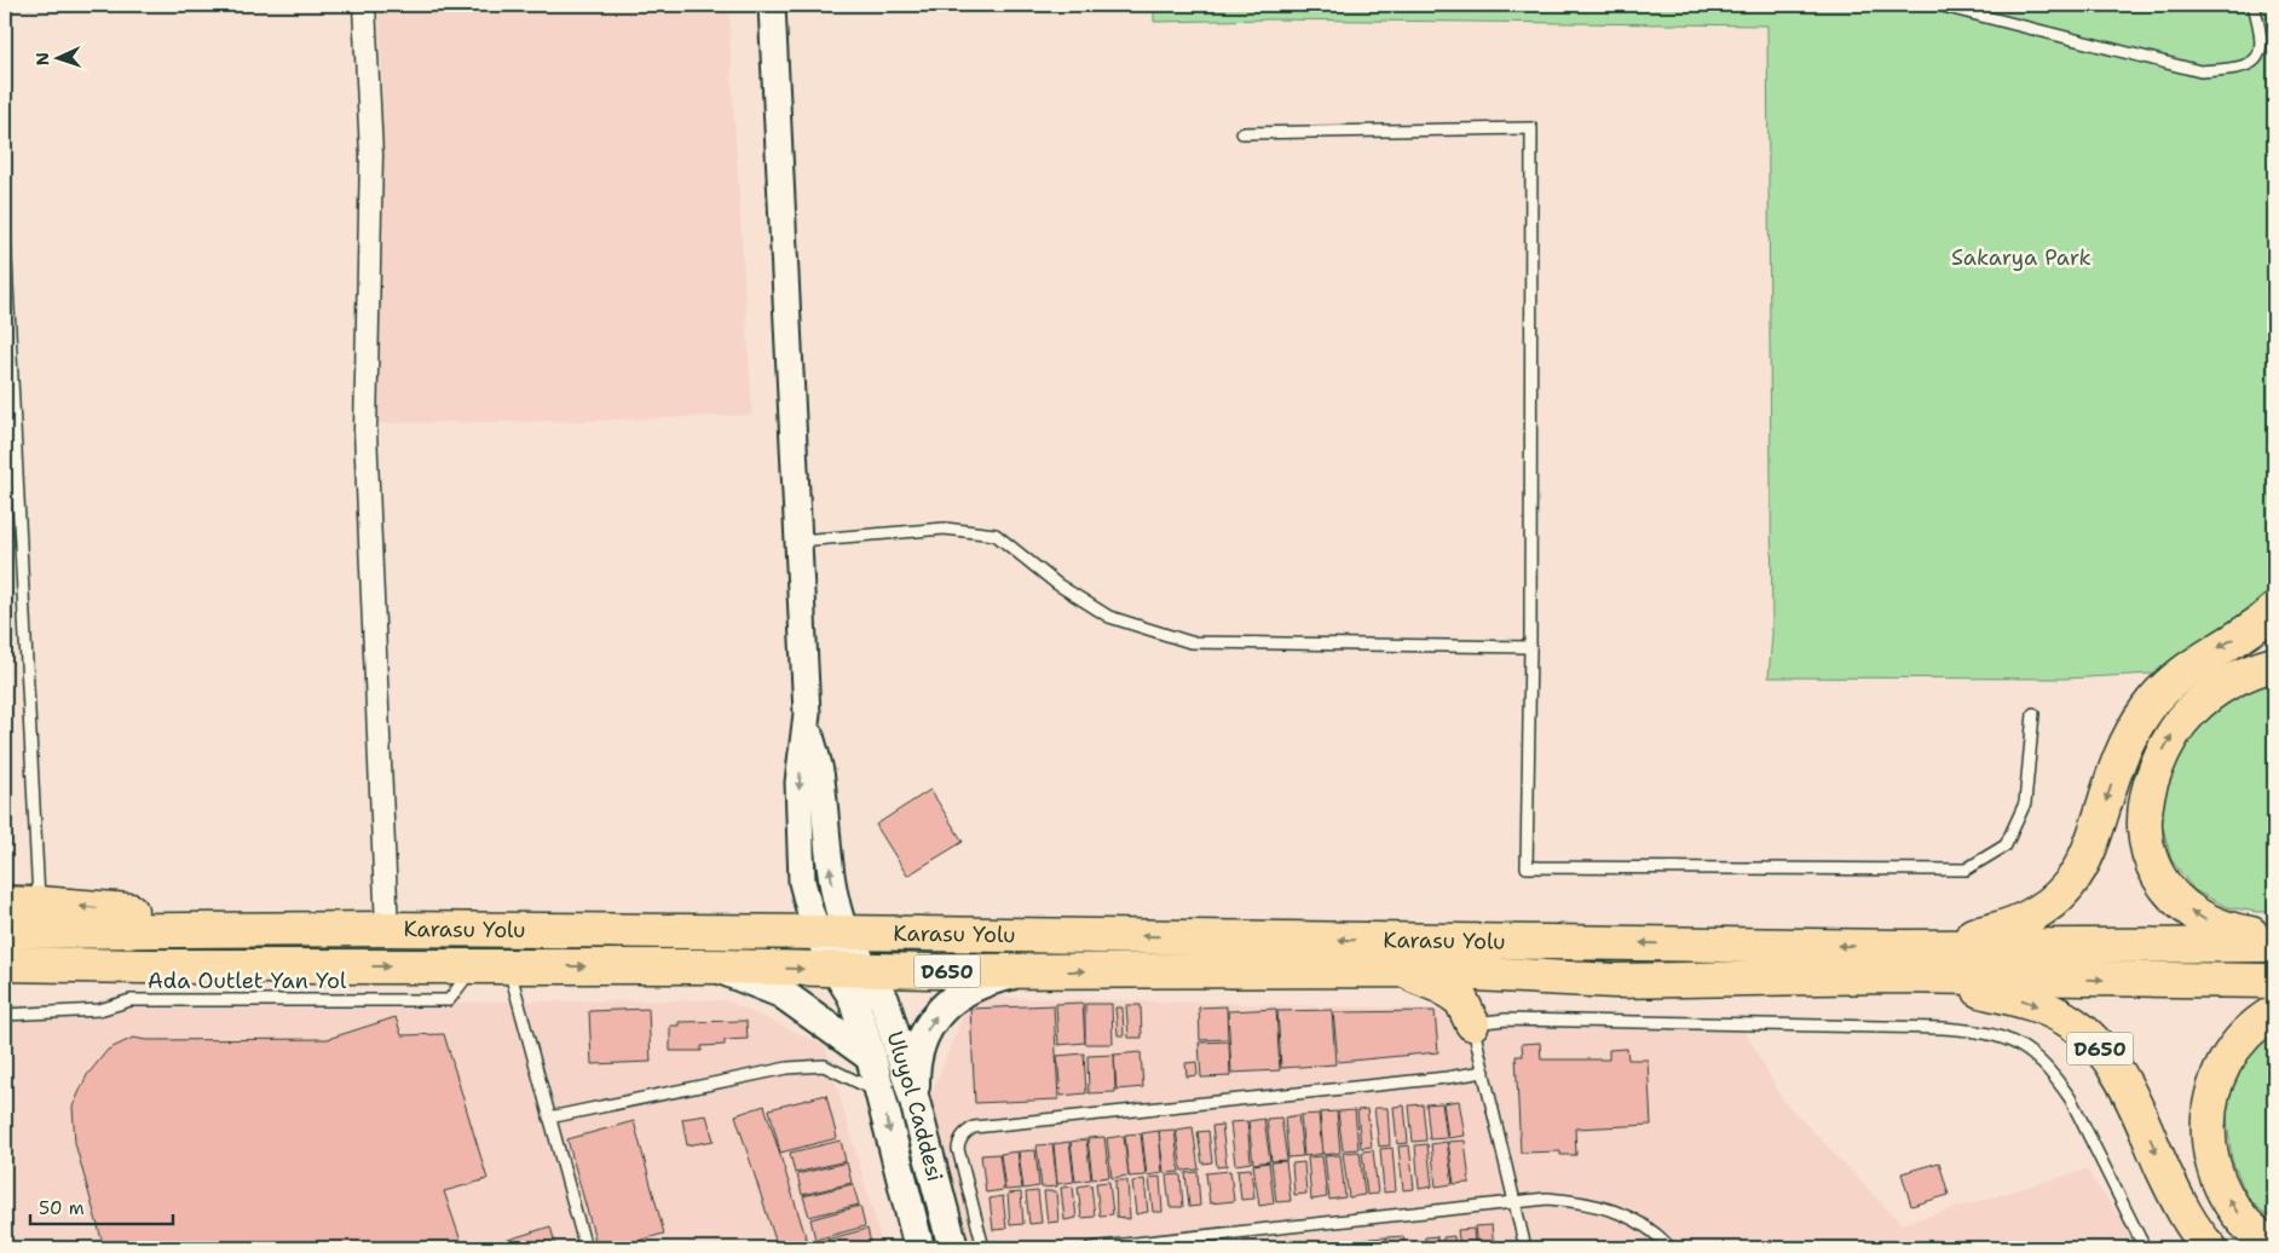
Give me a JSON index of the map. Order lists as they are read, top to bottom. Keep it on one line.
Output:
{"streets":{"highway":["Karasu Yolu","D650"],"main road":["Uluyol Caddesi"],"lane":["Ada Outlet Yan Yol"]},"crossings":[["Karasu Yolu","D650"],["Karasu Yolu","Ada Outlet Yan Yol"],["Karasu Yolu","Uluyol Caddesi"]],"parks":["Sakarya Park"],"scale_bar":"50 m","north":"left"}
